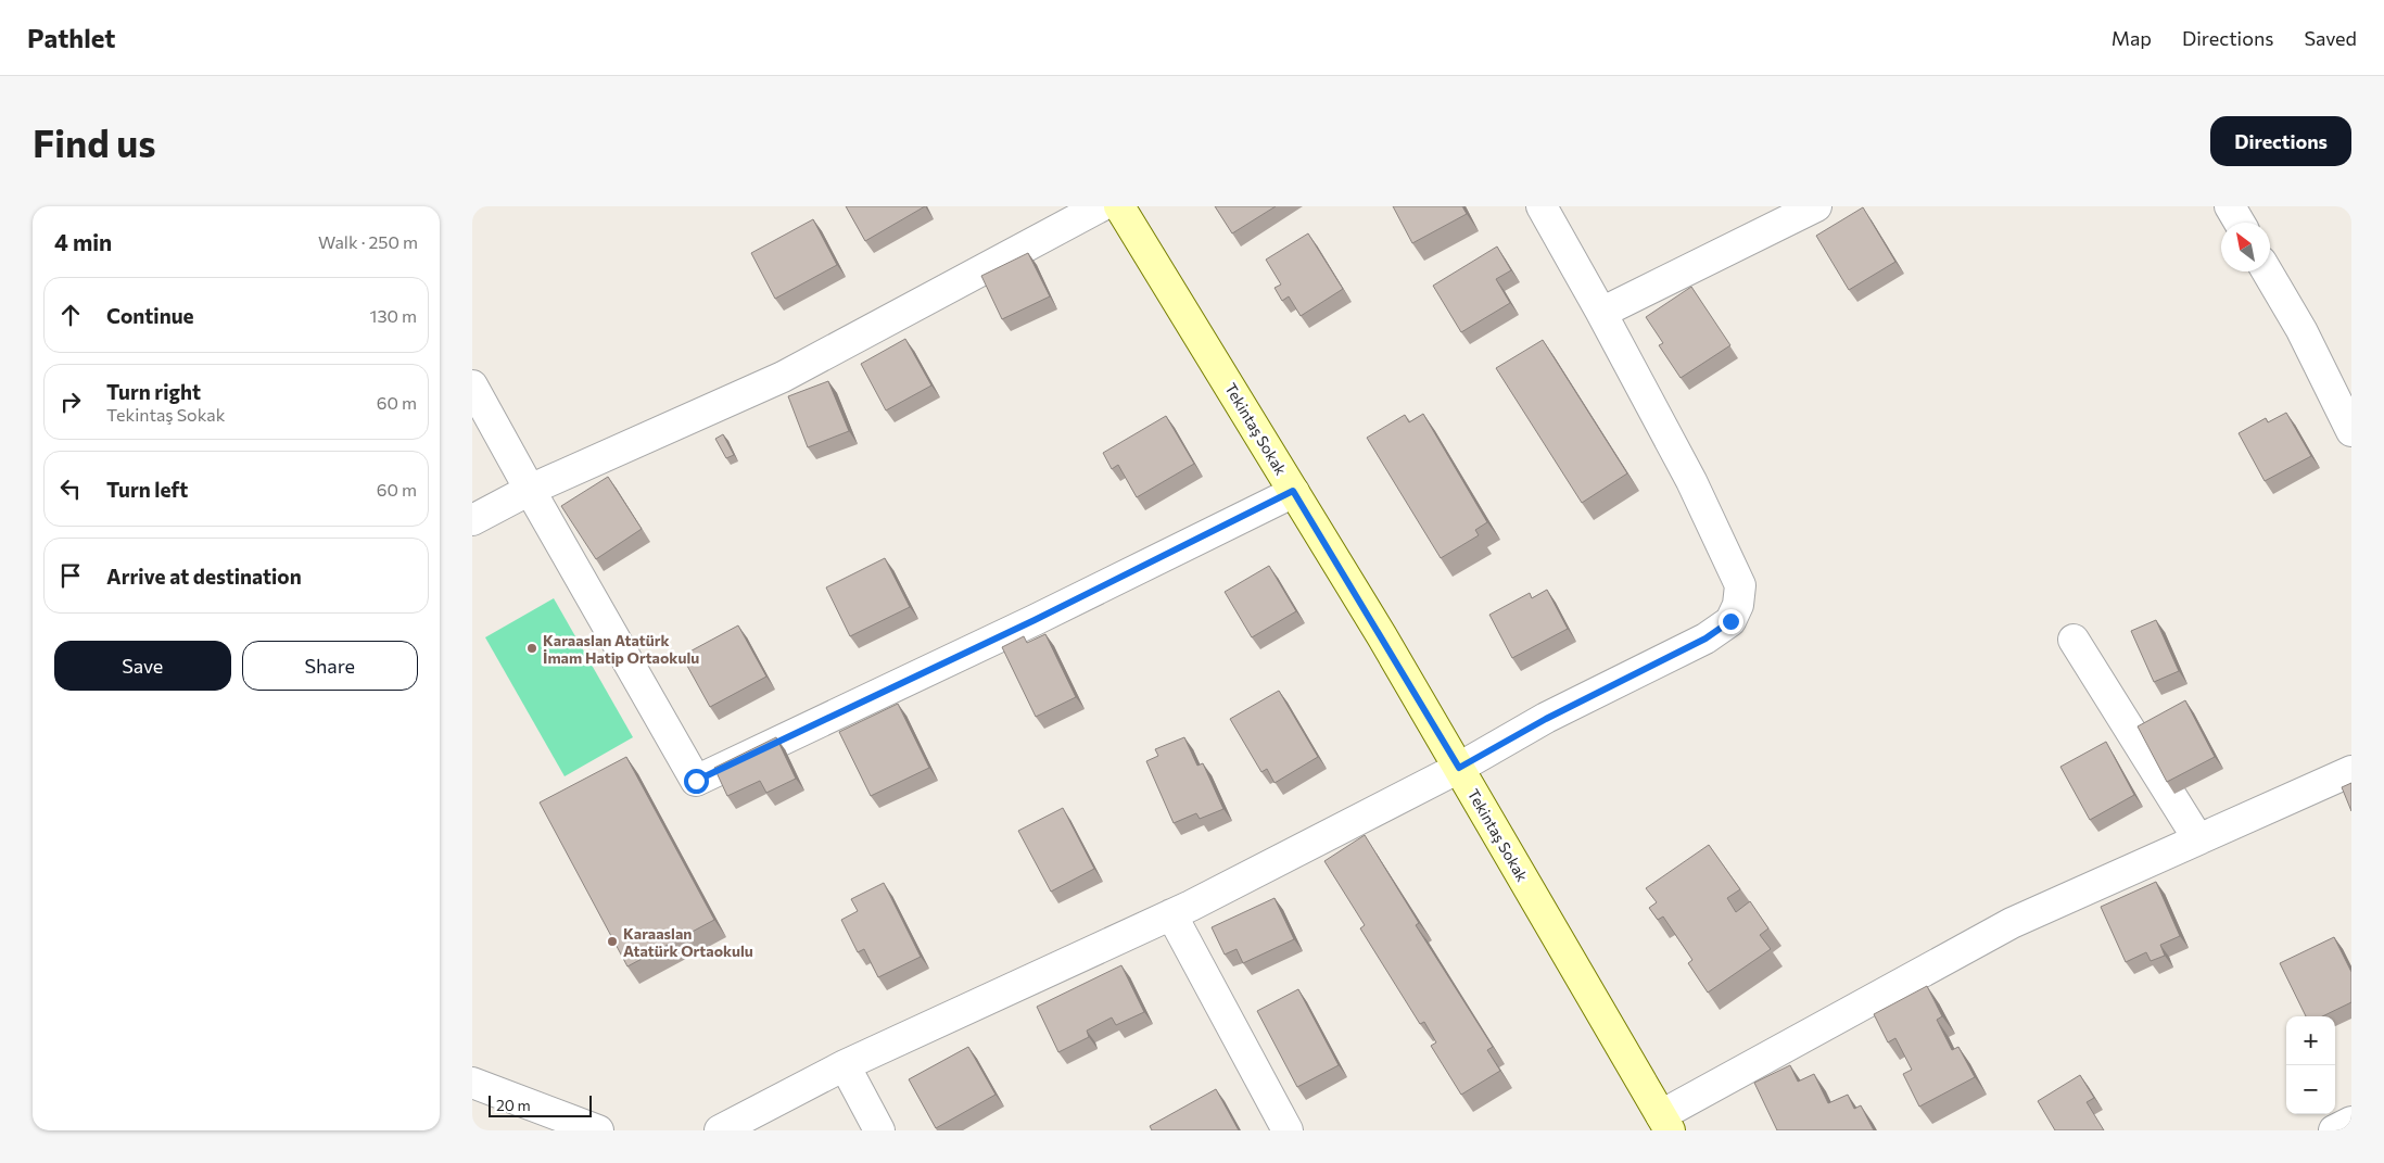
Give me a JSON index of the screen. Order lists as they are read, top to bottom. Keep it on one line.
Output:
{"streets":{"street":["Tekintaş Sokak"]},"places":["Karaaslan Atatürk İmam Hatip Ortaokulu","Karaaslan Atatürk Ortaokulu"],"scale_bar":"20 m","north":"top left","page":{"header":"Pathlet","nav":["Map","Directions","Saved"],"buttons":["Directions",["Save","Share"]],"title":"Find us","heading":["4 min","Walk · 250 m"],"list":[["Continue","130 m"],["Turn right","Tekintaş Sokak","60 m"],["Turn left","60 m"],"Arrive at destination"],"map_buttons":["+","−"],"scale":"20 m"}}
